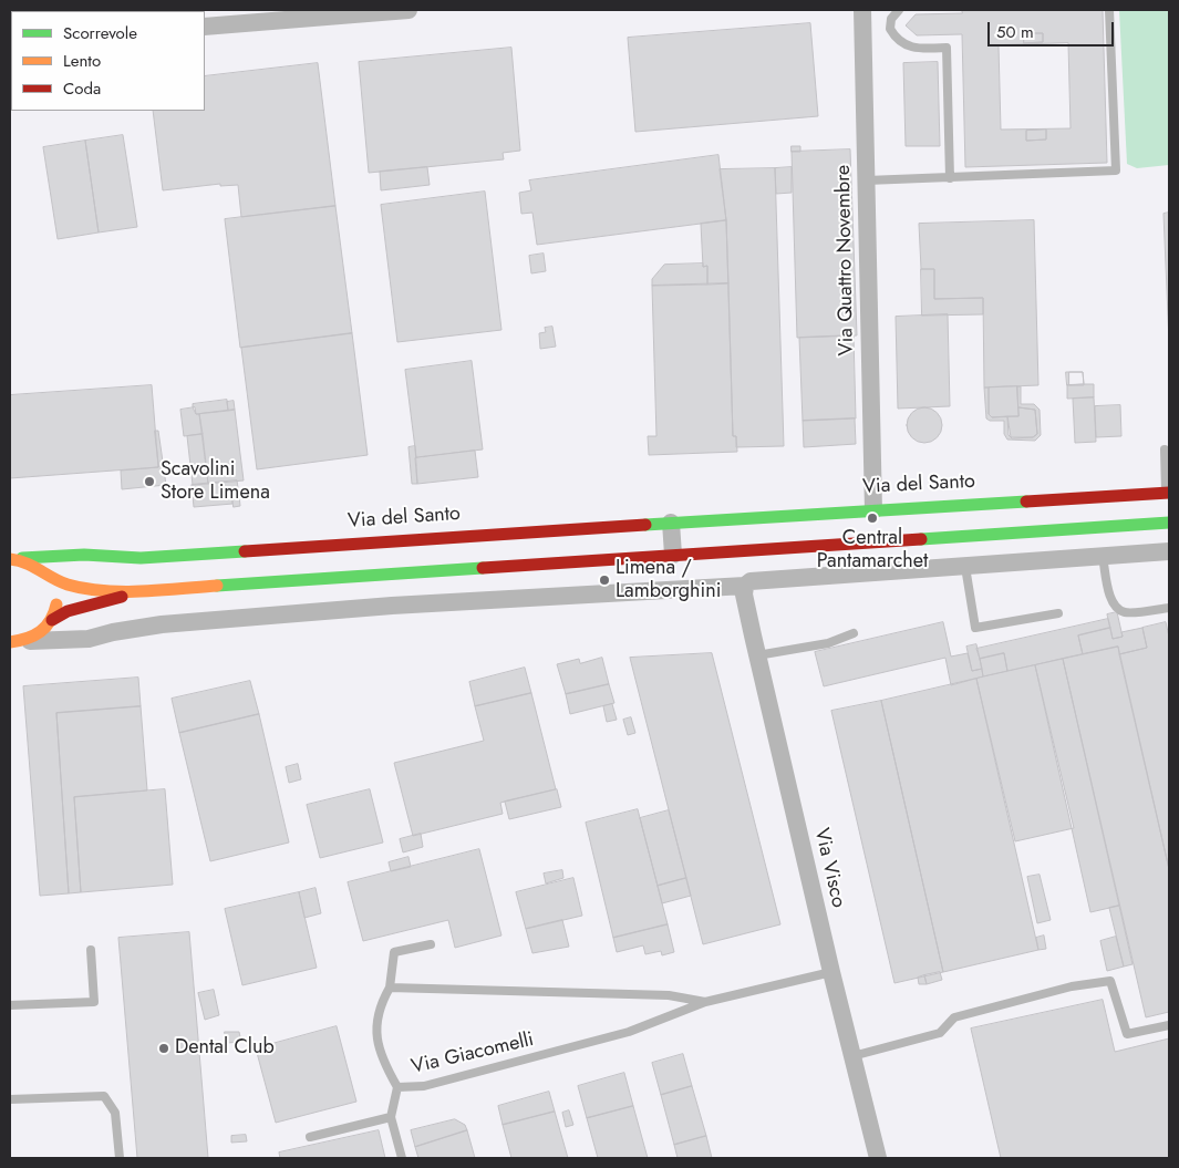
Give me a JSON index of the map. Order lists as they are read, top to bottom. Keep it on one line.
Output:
{"streets":{"street":["Via Quattro Novembre","Via del Santo","Via Visco"],"lane":["Via Giacomelli"]},"crossings":[["Via Quattro Novembre","Via del Santo"],["Via Visco","Via Giacomelli"]],"places":["Scavolini Store Limena","Central Pantamarchet","Limena / Lamborghini","Dental Club"],"legend":["Scorrevole","Lento","Coda"],"scale_bar":"50 m"}
